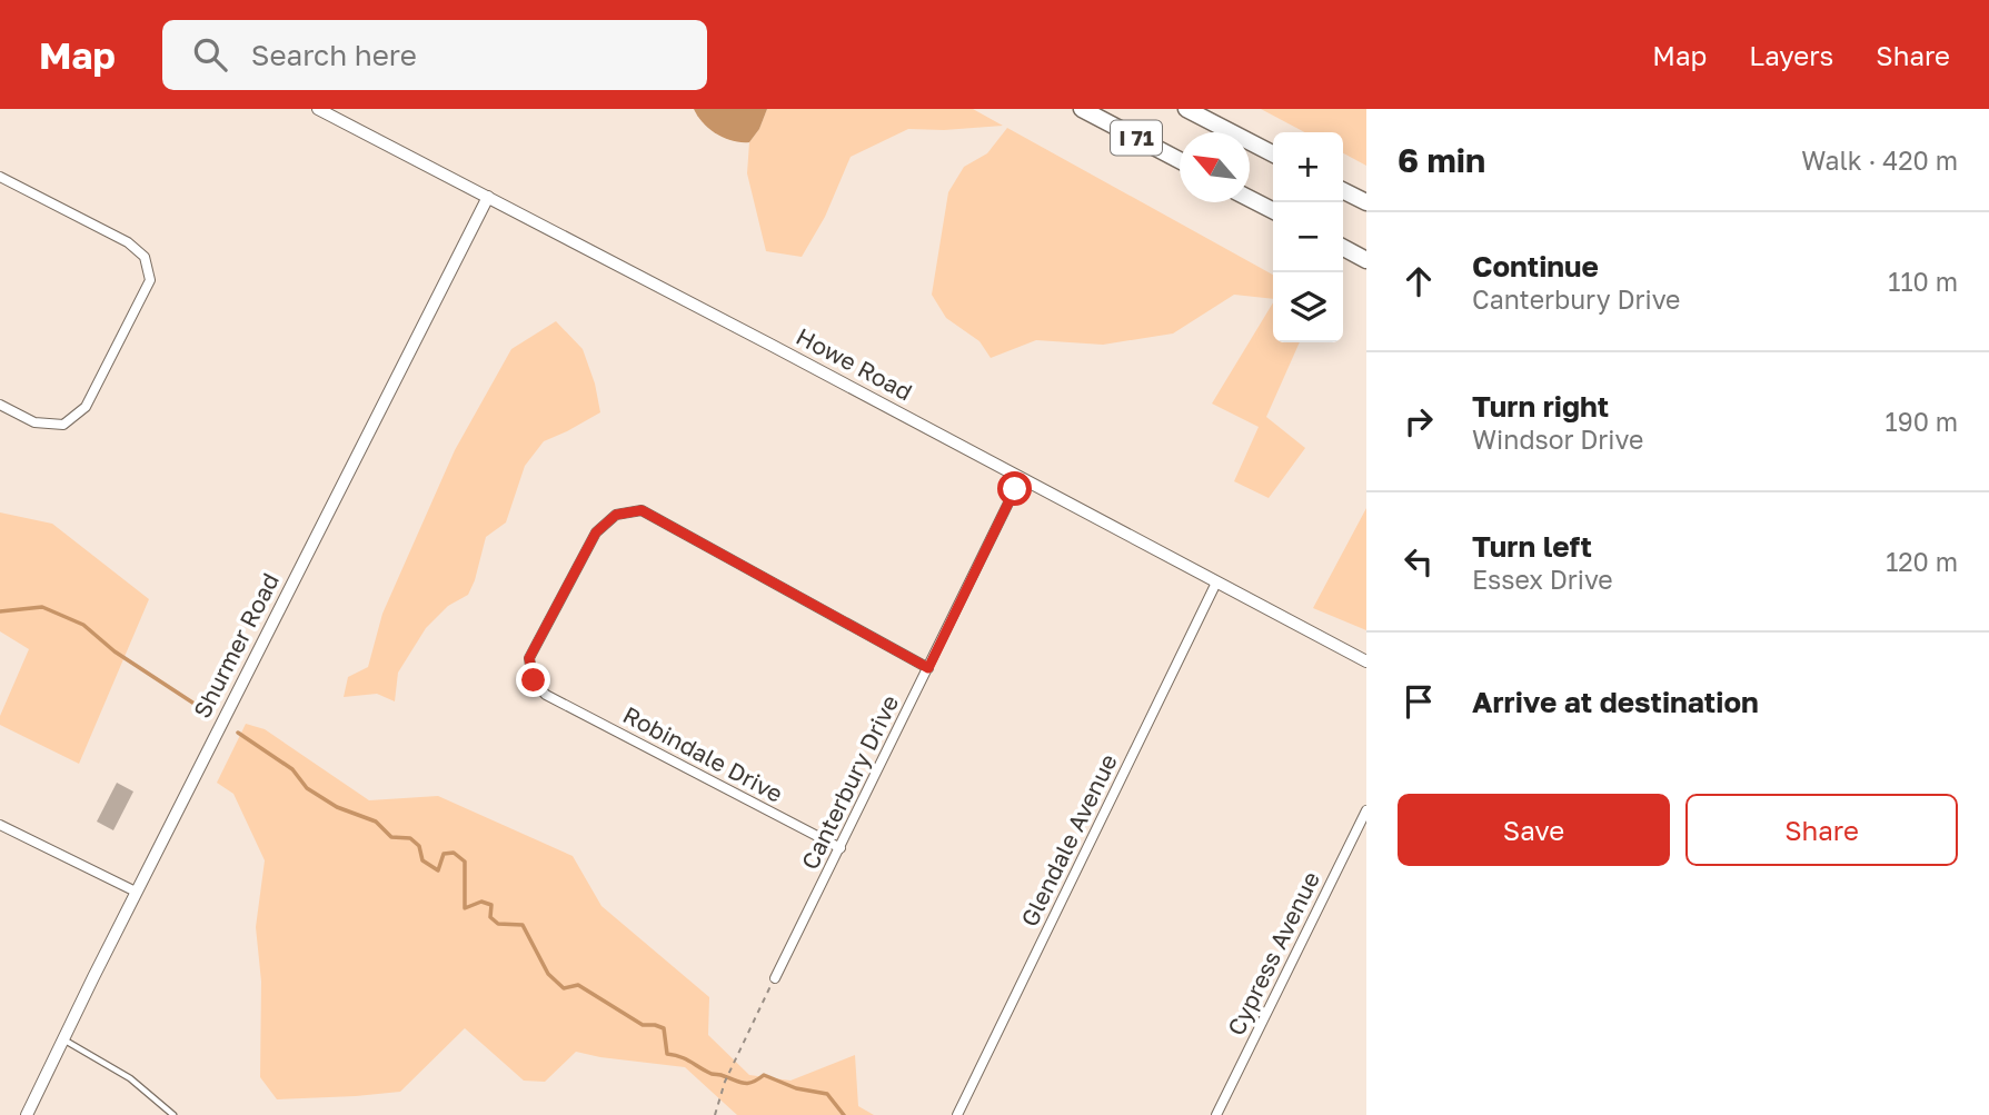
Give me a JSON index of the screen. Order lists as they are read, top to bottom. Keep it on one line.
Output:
{"streets":{"highway":["I 71"],"street":["Howe Road","Shurmer Road","Robindale Drive","Canterbury Drive","Glendale Avenue","Cypress Avenue"]},"crossings":[["Howe Road","Shurmer Road"],["Howe Road","Canterbury Drive"],["Howe Road","Glendale Avenue"],["Robindale Drive","Canterbury Drive"]],"north":"top left","page":{"header":"Map","search":"Search here","nav":["Map","Layers","Share"],"heading":["6 min","Walk · 420 m"],"map_buttons":["+","−"],"list":[["Continue","Canterbury Drive","110 m"],["Turn right","Windsor Drive","190 m"],["Turn left","Essex Drive","120 m"],"Arrive at destination"],"buttons":["Save","Share"]}}
